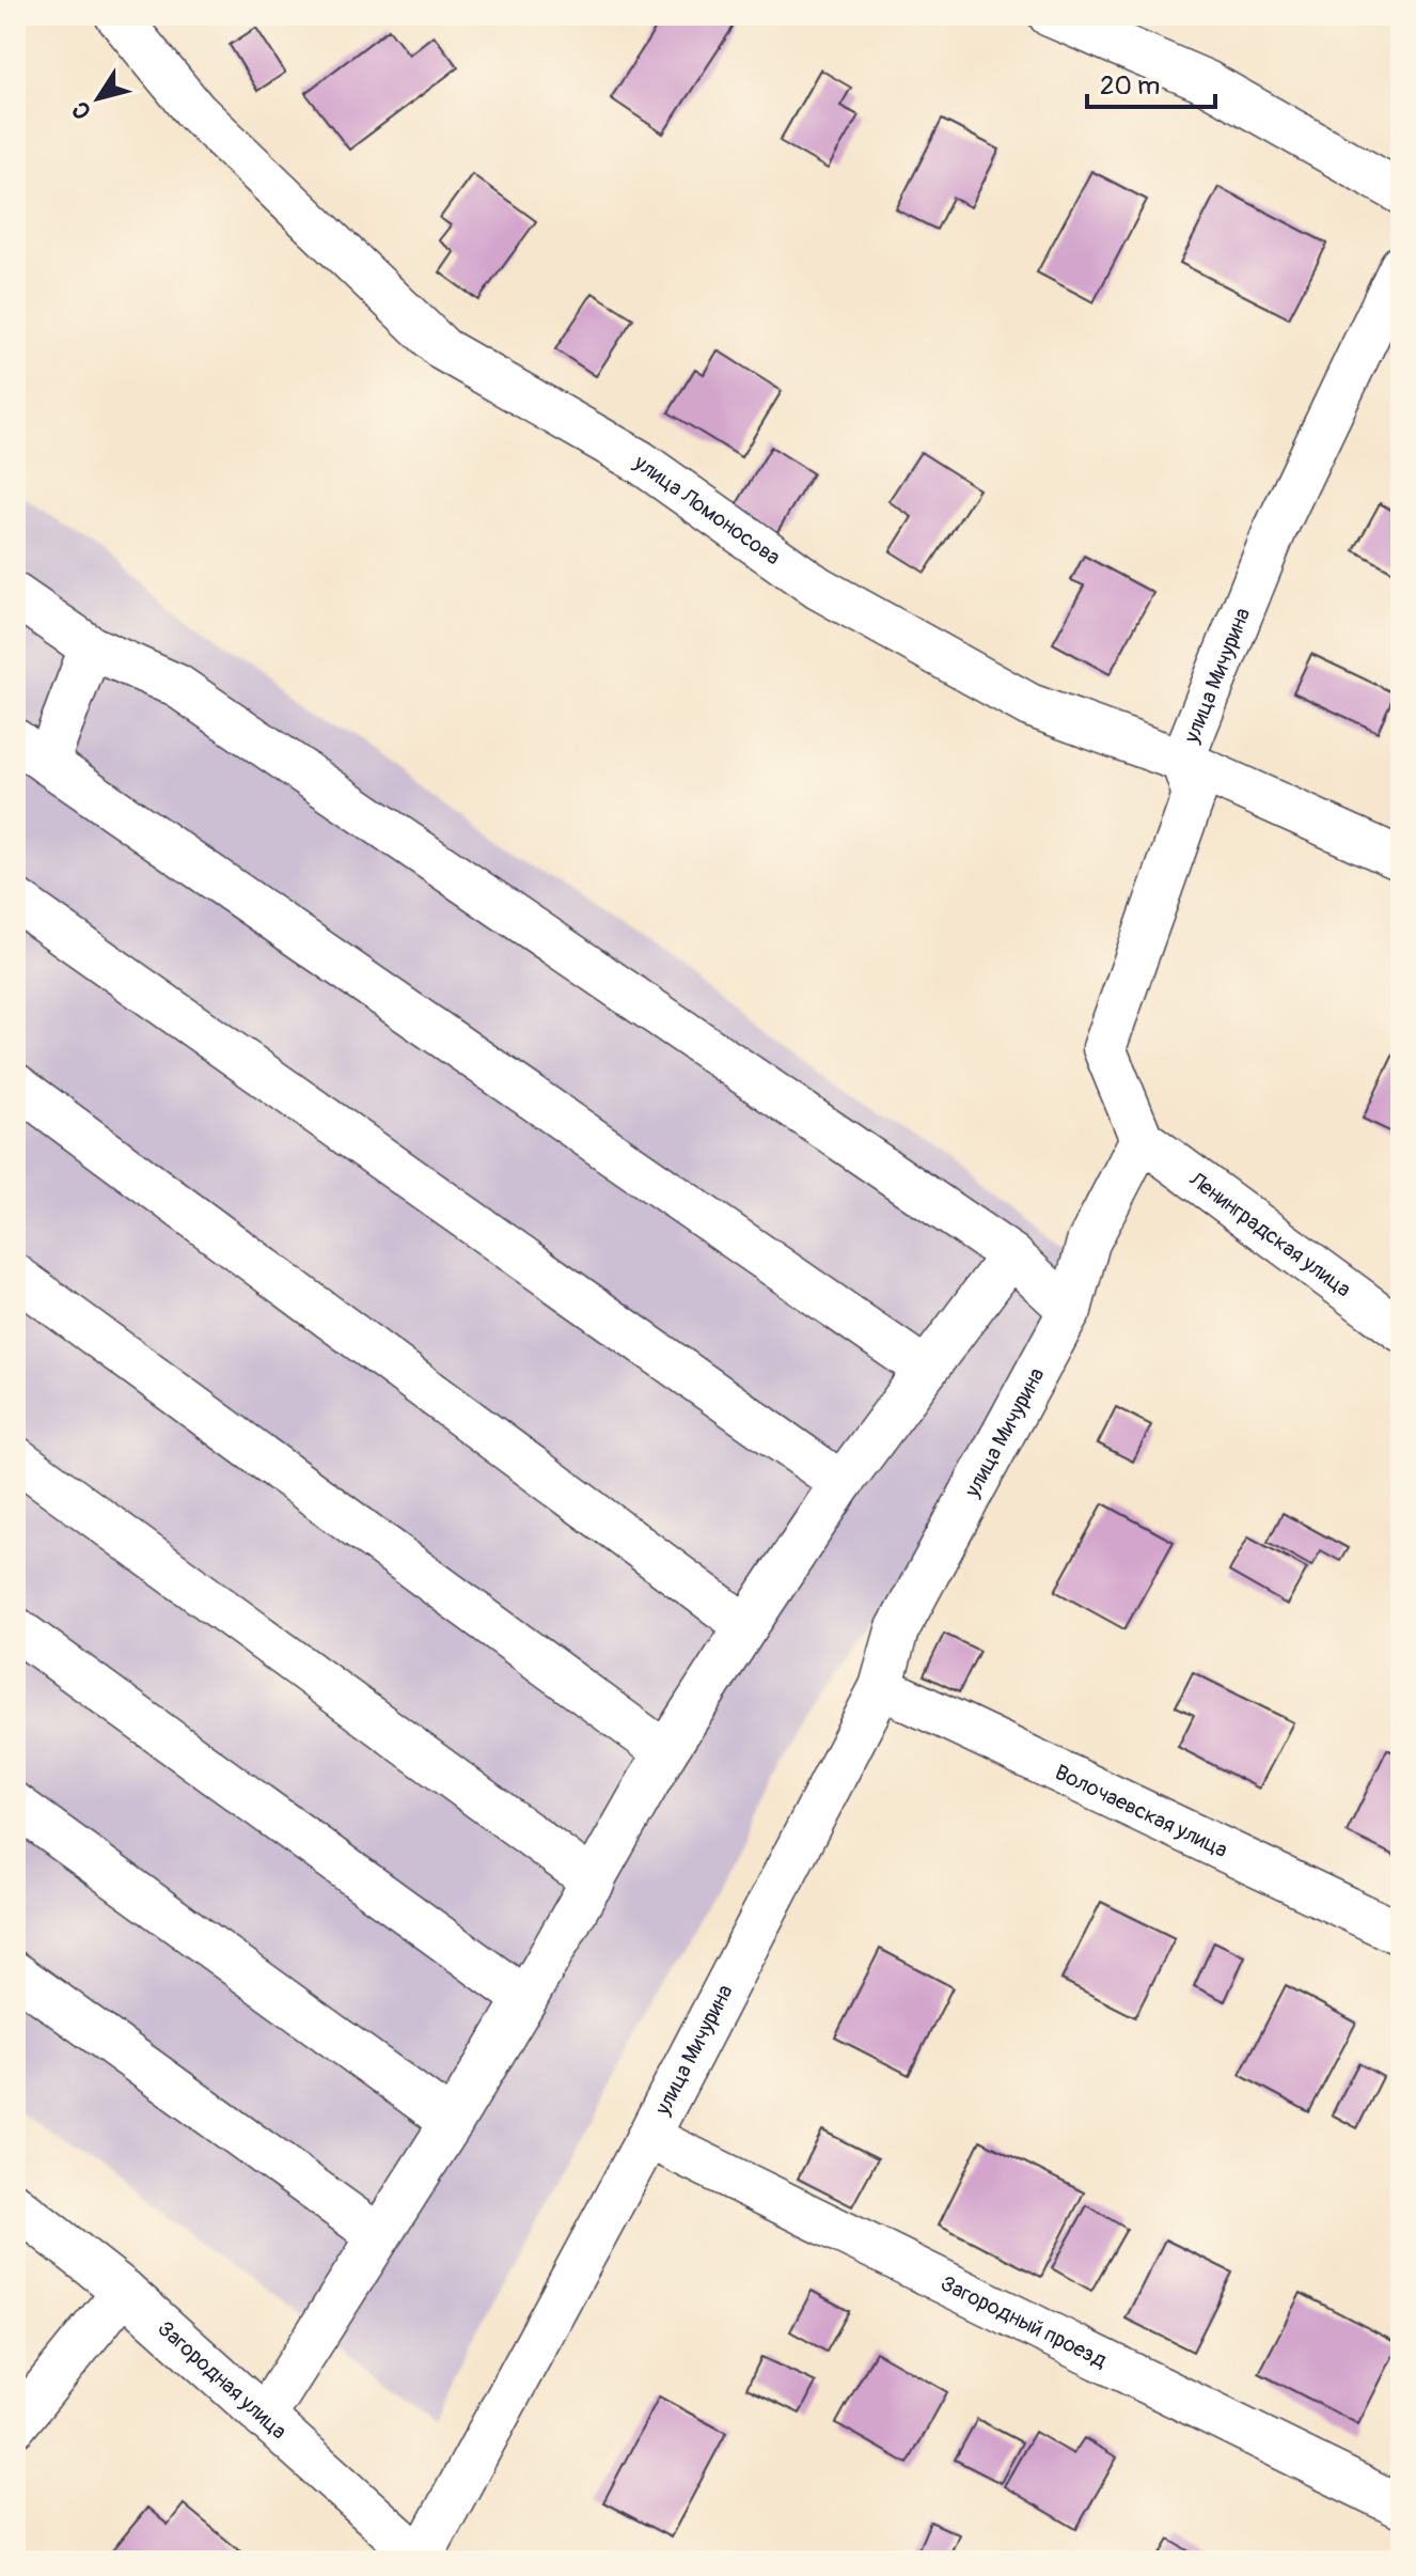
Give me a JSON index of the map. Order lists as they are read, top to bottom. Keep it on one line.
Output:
{"streets":{"street":["улица Ломоносова","улица Мичурина","Ленинградская улица","Волочаевская улица","Загородный проезд","Загородная улица"]},"crossings":[["улица Ломоносова","улица Мичурина"],["улица Мичурина","Ленинградская улица"],["улица Мичурина","Волочаевская улица"],["улица Мичурина","Загородный проезд"],["улица Мичурина","Загородная улица"]],"scale_bar":"20 m","north":"bottom left"}
